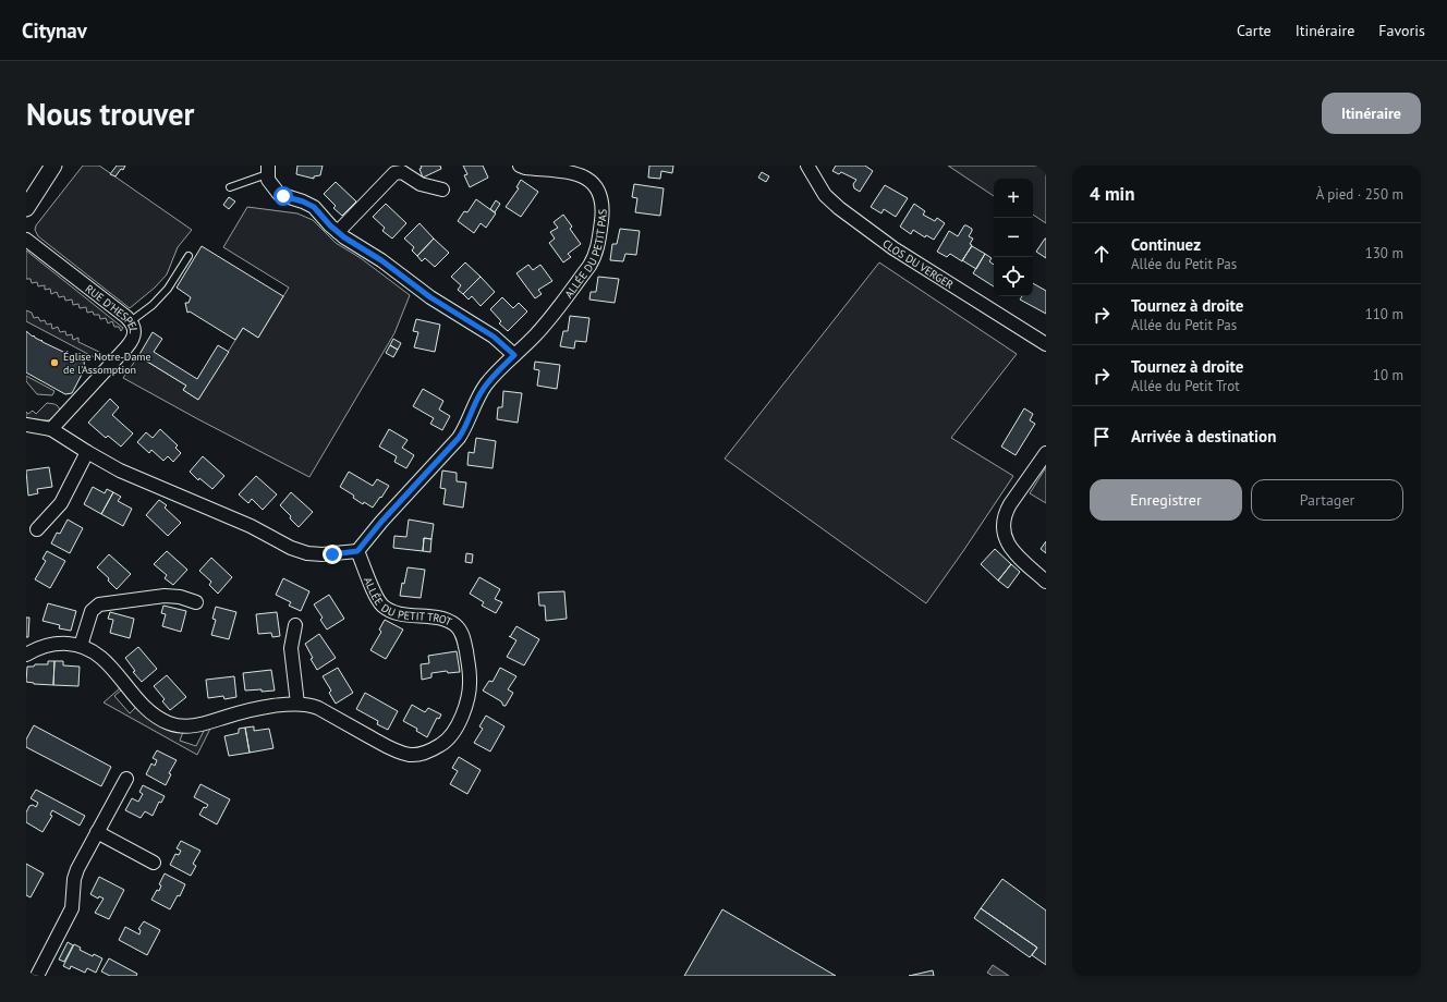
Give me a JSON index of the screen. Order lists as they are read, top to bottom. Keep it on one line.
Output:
{"streets":{"street":["ALLÉE DU PETIT PAS","CLOS DU VERGER","RUE D'HESPEL","ALLÉE DU PETIT TROT"]},"crossings":[["ALLÉE DU PETIT PAS","ALLÉE DU PETIT TROT"]],"places":["Église Notre-Dame de l'Assomption"],"page":{"header":"Citynav","nav":["Carte","Itinéraire","Favoris"],"buttons":["Itinéraire",["Enregistrer","Partager"]],"title":"Nous trouver","heading":["4 min","À pied · 250 m"],"map_buttons":["+","−"],"list":[["Continuez","Allée du Petit Pas","130 m"],["Tournez à droite","Allée du Petit Pas","110 m"],["Tournez à droite","Allée du Petit Trot","10 m"],"Arrivée à destination"]}}
